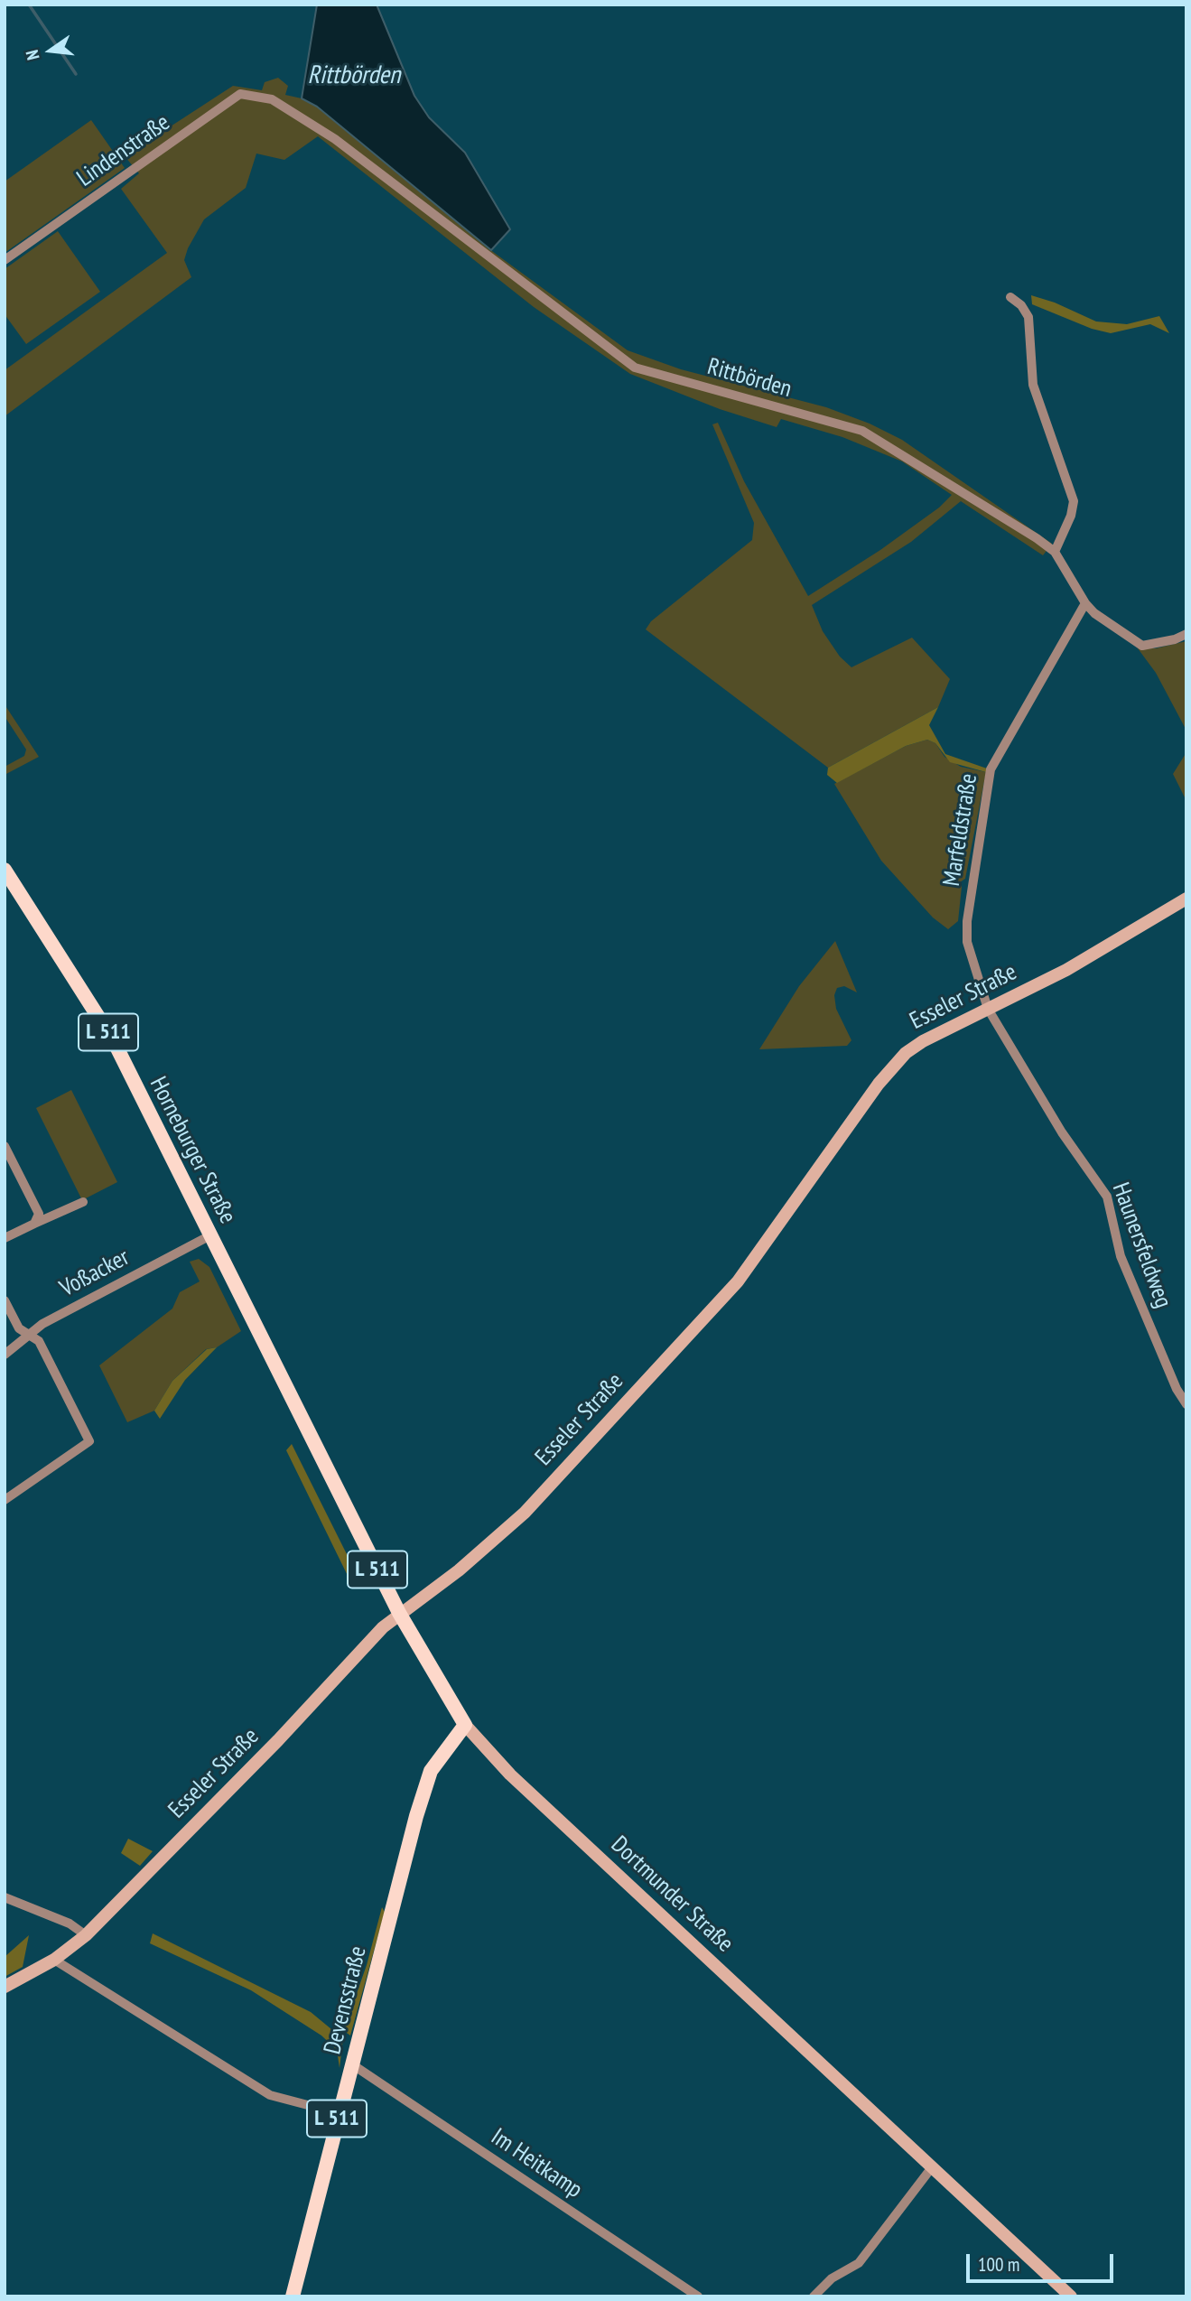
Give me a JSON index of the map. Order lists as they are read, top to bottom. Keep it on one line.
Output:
{"streets":{"main road":["Esseler Straße","L 511","Horneburger Straße","Dortmunder Straße","Devensstraße"],"street":["Lindenstraße","Rittbörden","Marfeldstraße","Haunersfeldweg","Voßacker","Im Heitkamp"]},"crossings":[["Lindenstraße","Rittbörden"],["Rittbörden","Marfeldstraße"],["Marfeldstraße","Esseler Straße"],["Marfeldstraße","Haunersfeldweg"],["Esseler Straße","Haunersfeldweg"],["Esseler Straße","Dortmunder Straße"],["Horneburger Straße","Voßacker"],["Horneburger Straße","Dortmunder Straße"],["Dortmunder Straße","Devensstraße"],["Devensstraße","Im Heitkamp"]],"water":["Rittbörden"],"scale_bar":"100 m","north":"left"}
